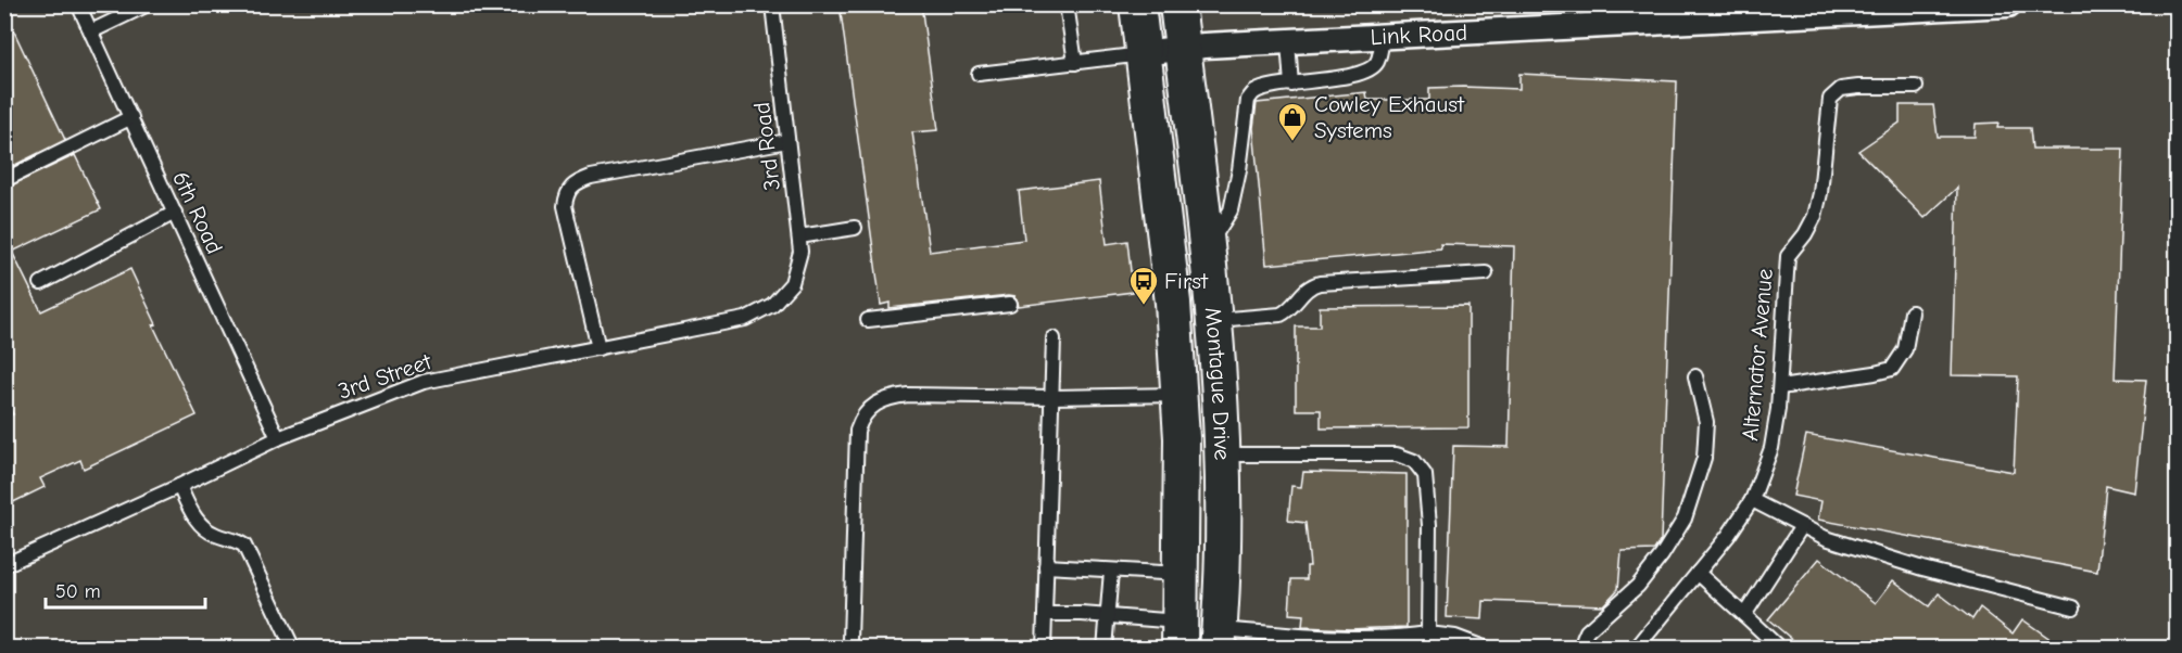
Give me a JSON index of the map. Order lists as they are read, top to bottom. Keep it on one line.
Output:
{"streets":{"main road":["Montague Drive"],"street":["Link Road"],"lane":["3rd Road","6th Road","Alternator Avenue","3rd Street"]},"crossings":[["Link Road","Montague Drive"],["3rd Road","3rd Street"],["6th Road","3rd Street"]],"places":{"shop":["Cowley Exhaust Systems"],"bus stop":["First"]},"scale_bar":"50 m"}
